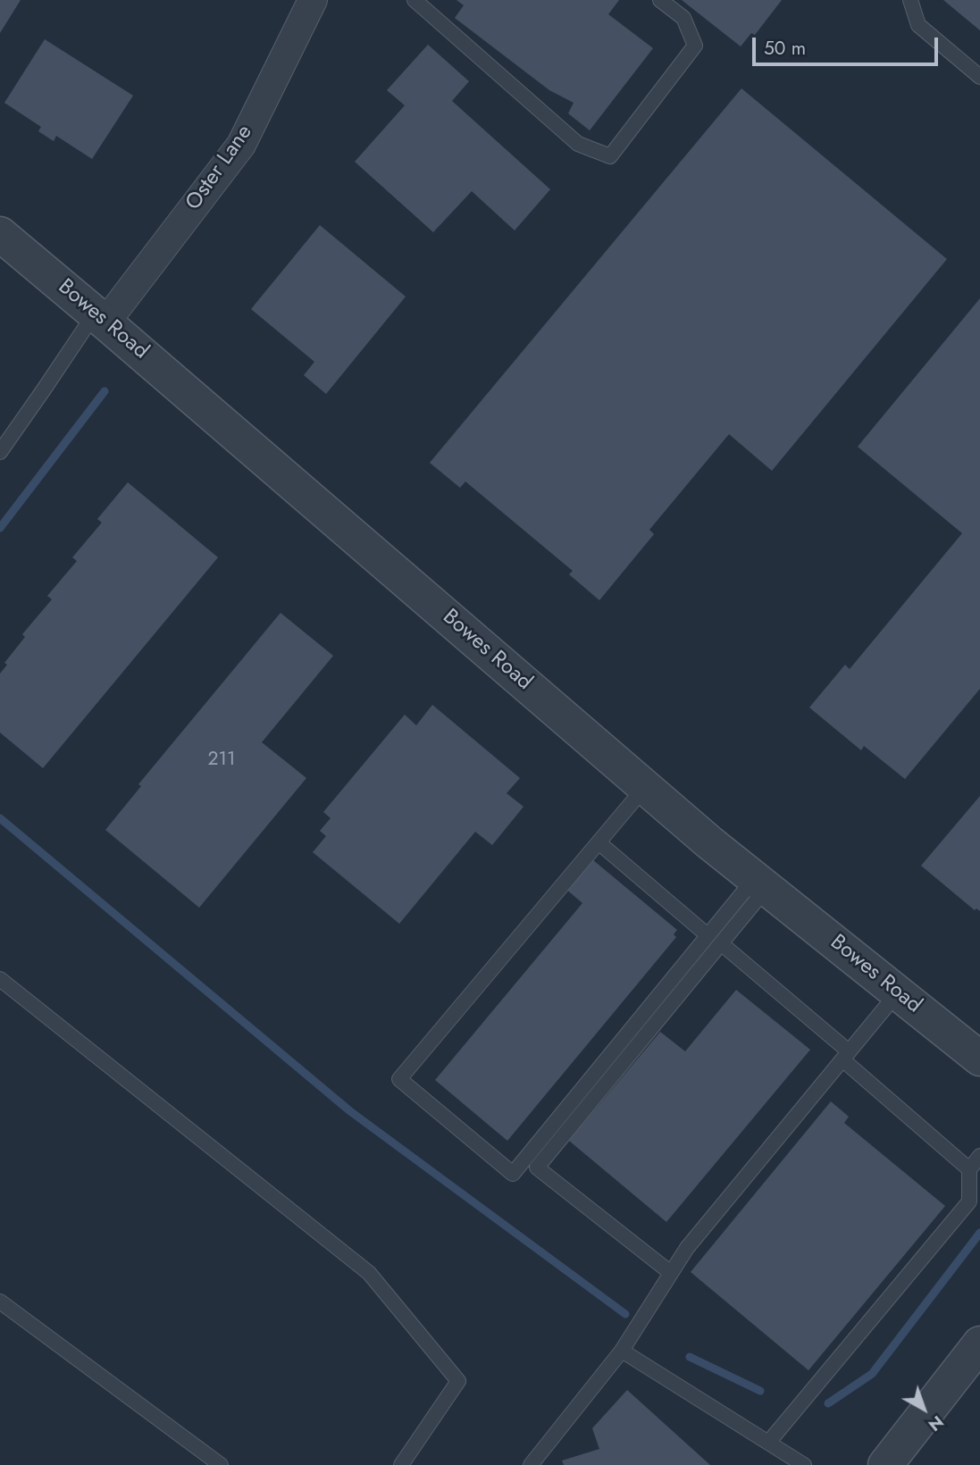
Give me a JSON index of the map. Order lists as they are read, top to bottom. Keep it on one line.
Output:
{"streets":{"street":["Oster Lane","Bowes Road"]},"crossings":[["Oster Lane","Bowes Road"]],"house_numbers":["211"],"scale_bar":"50 m","north":"bottom right"}
